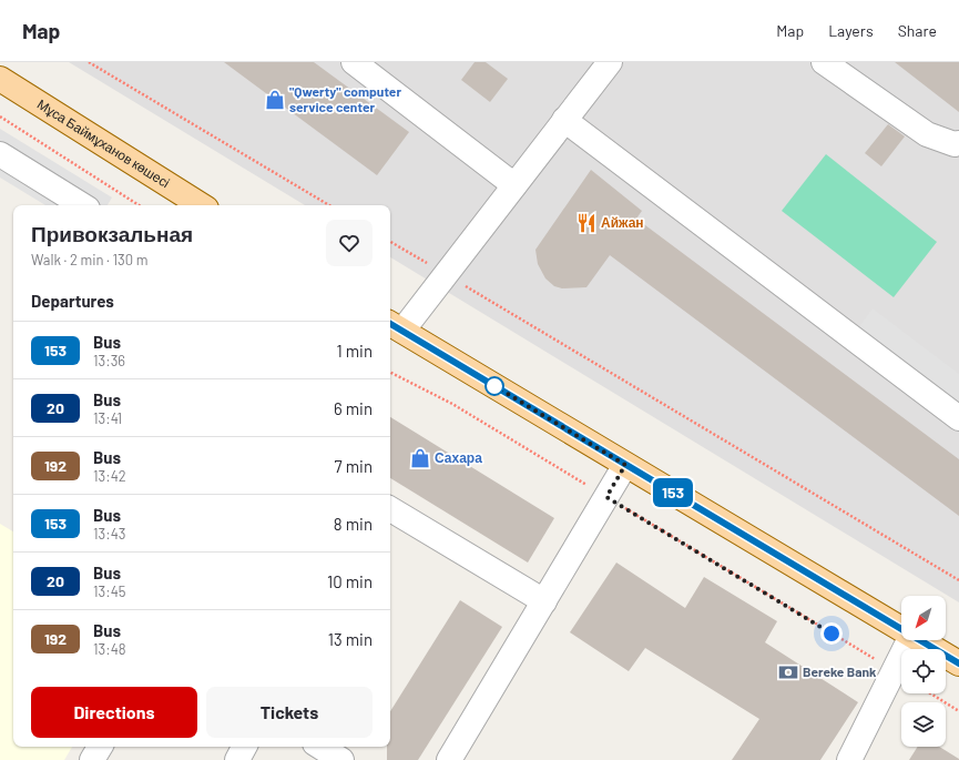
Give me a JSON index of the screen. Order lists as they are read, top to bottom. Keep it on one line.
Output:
{"streets":{"main road":["Мұса Баймұханов көшесі"]},"places":{"shop":["\"Qwerty\" computer service center","Сахара"],"restaurant":["Айжан"],"bank":["Bereke Bank"]},"lines":["bus line 153"],"north":"bottom left","page":{"header":"Map","nav":["Map","Layers","Share"],"on_map":"153","heading":[["Привокзальная","Walk · 2 min · 130 m"],"Departures"],"list":[{"mark":"153","name":"Bus","note":"13:36","value":"1 min"},{"mark":"20","name":"Bus","note":"13:41","value":"6 min"},{"mark":"192","name":"Bus","note":"13:42","value":"7 min"},{"mark":"153","name":"Bus","note":"13:43","value":"8 min"},{"mark":"20","name":"Bus","note":"13:45","value":"10 min"},{"mark":"192","name":"Bus","note":"13:48","value":"13 min"}],"buttons":["Directions","Tickets"]}}
